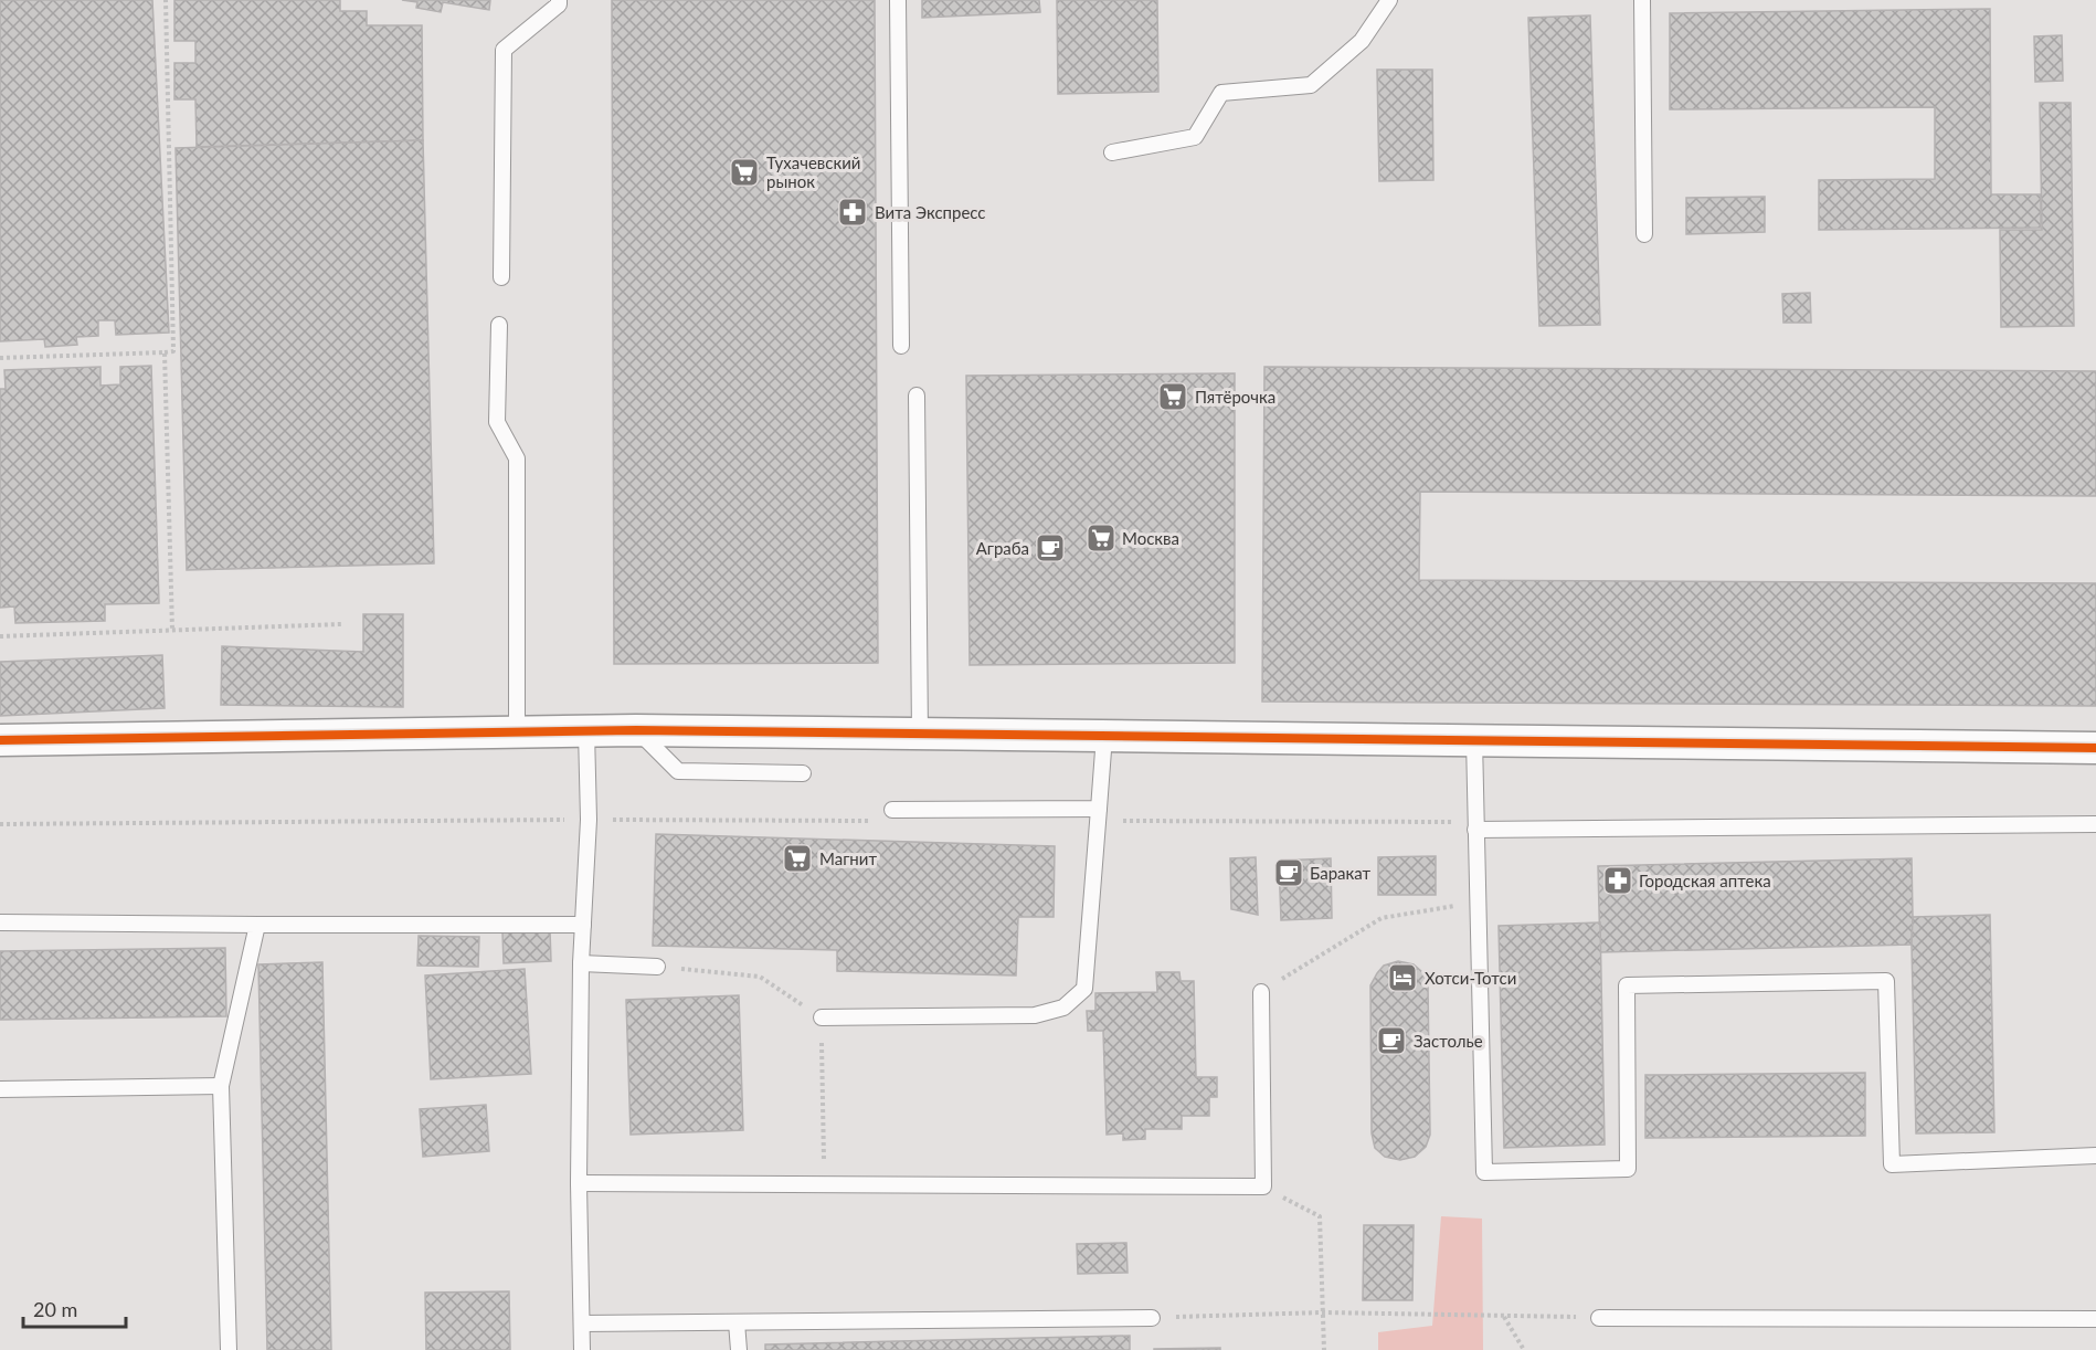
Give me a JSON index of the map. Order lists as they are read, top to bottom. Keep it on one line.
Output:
{"places":{"supermarket":["Тухачевский рынок","Пятёрочка","Москва","Магнит"],"pharmacy":["Вита Экспресс","Городская аптека"],"cafe":["Аграба","Баракат","Застолье"],"hotel":["Хотси-Тотси"]},"scale_bar":"20 m"}
